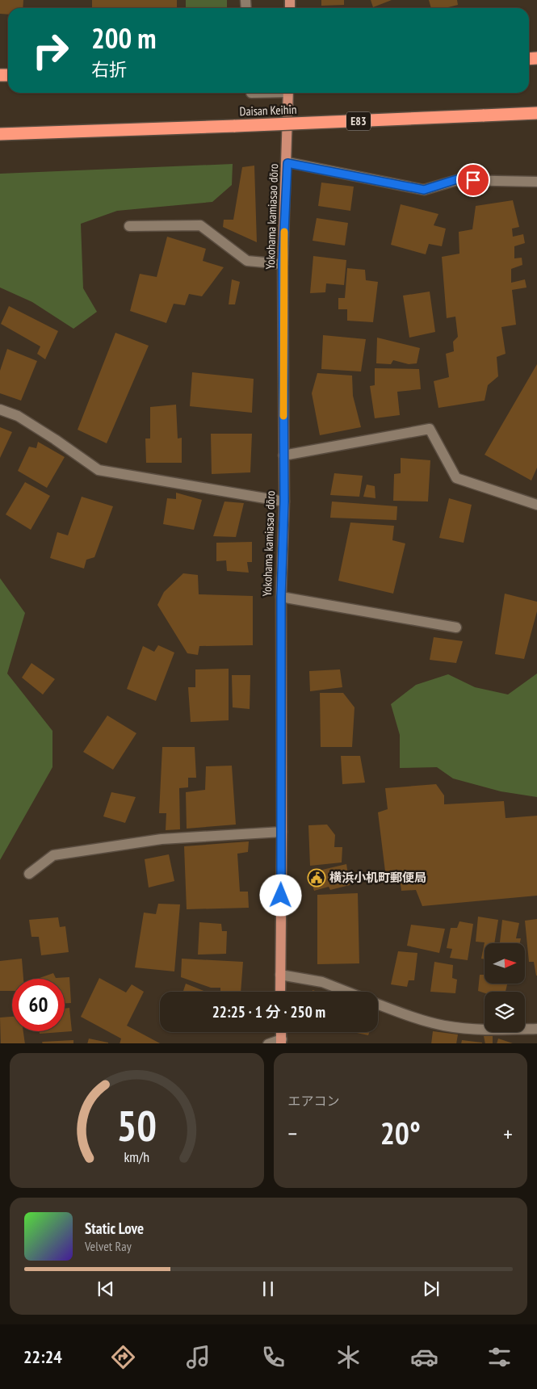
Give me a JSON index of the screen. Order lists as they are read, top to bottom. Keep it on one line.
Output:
{"streets":{"highway":["Daisan Keihin","E83"],"main road":["Yokohama kamiasao dōro"]},"places":{"public building":["横浜小机町郵便局"]},"north":"right","page":{"turn":["200 m","右折"],"limit":"60","trip":"22:25 · 1 分 · 250 m","tile":"エアコン","heat":["−","20°","+"],"song":["Static Love","Velvet Ray"],"tabs":"22:24","gauge":["50","km/h"]}}
